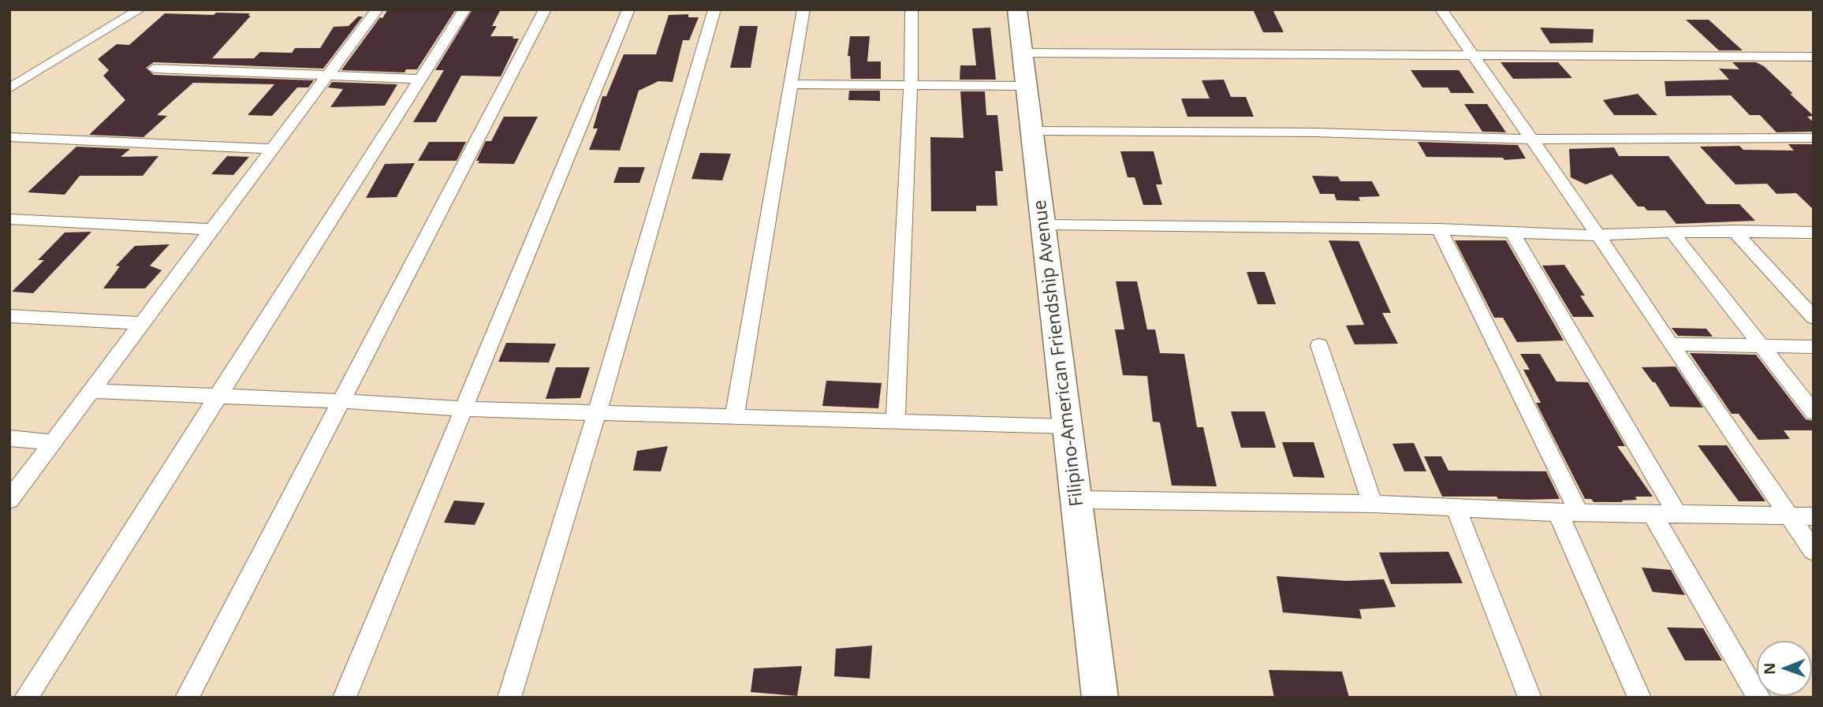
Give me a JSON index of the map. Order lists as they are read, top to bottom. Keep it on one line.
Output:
{"streets":{"main road":["Filipino-American Friendship Avenue"]},"north":"left"}
